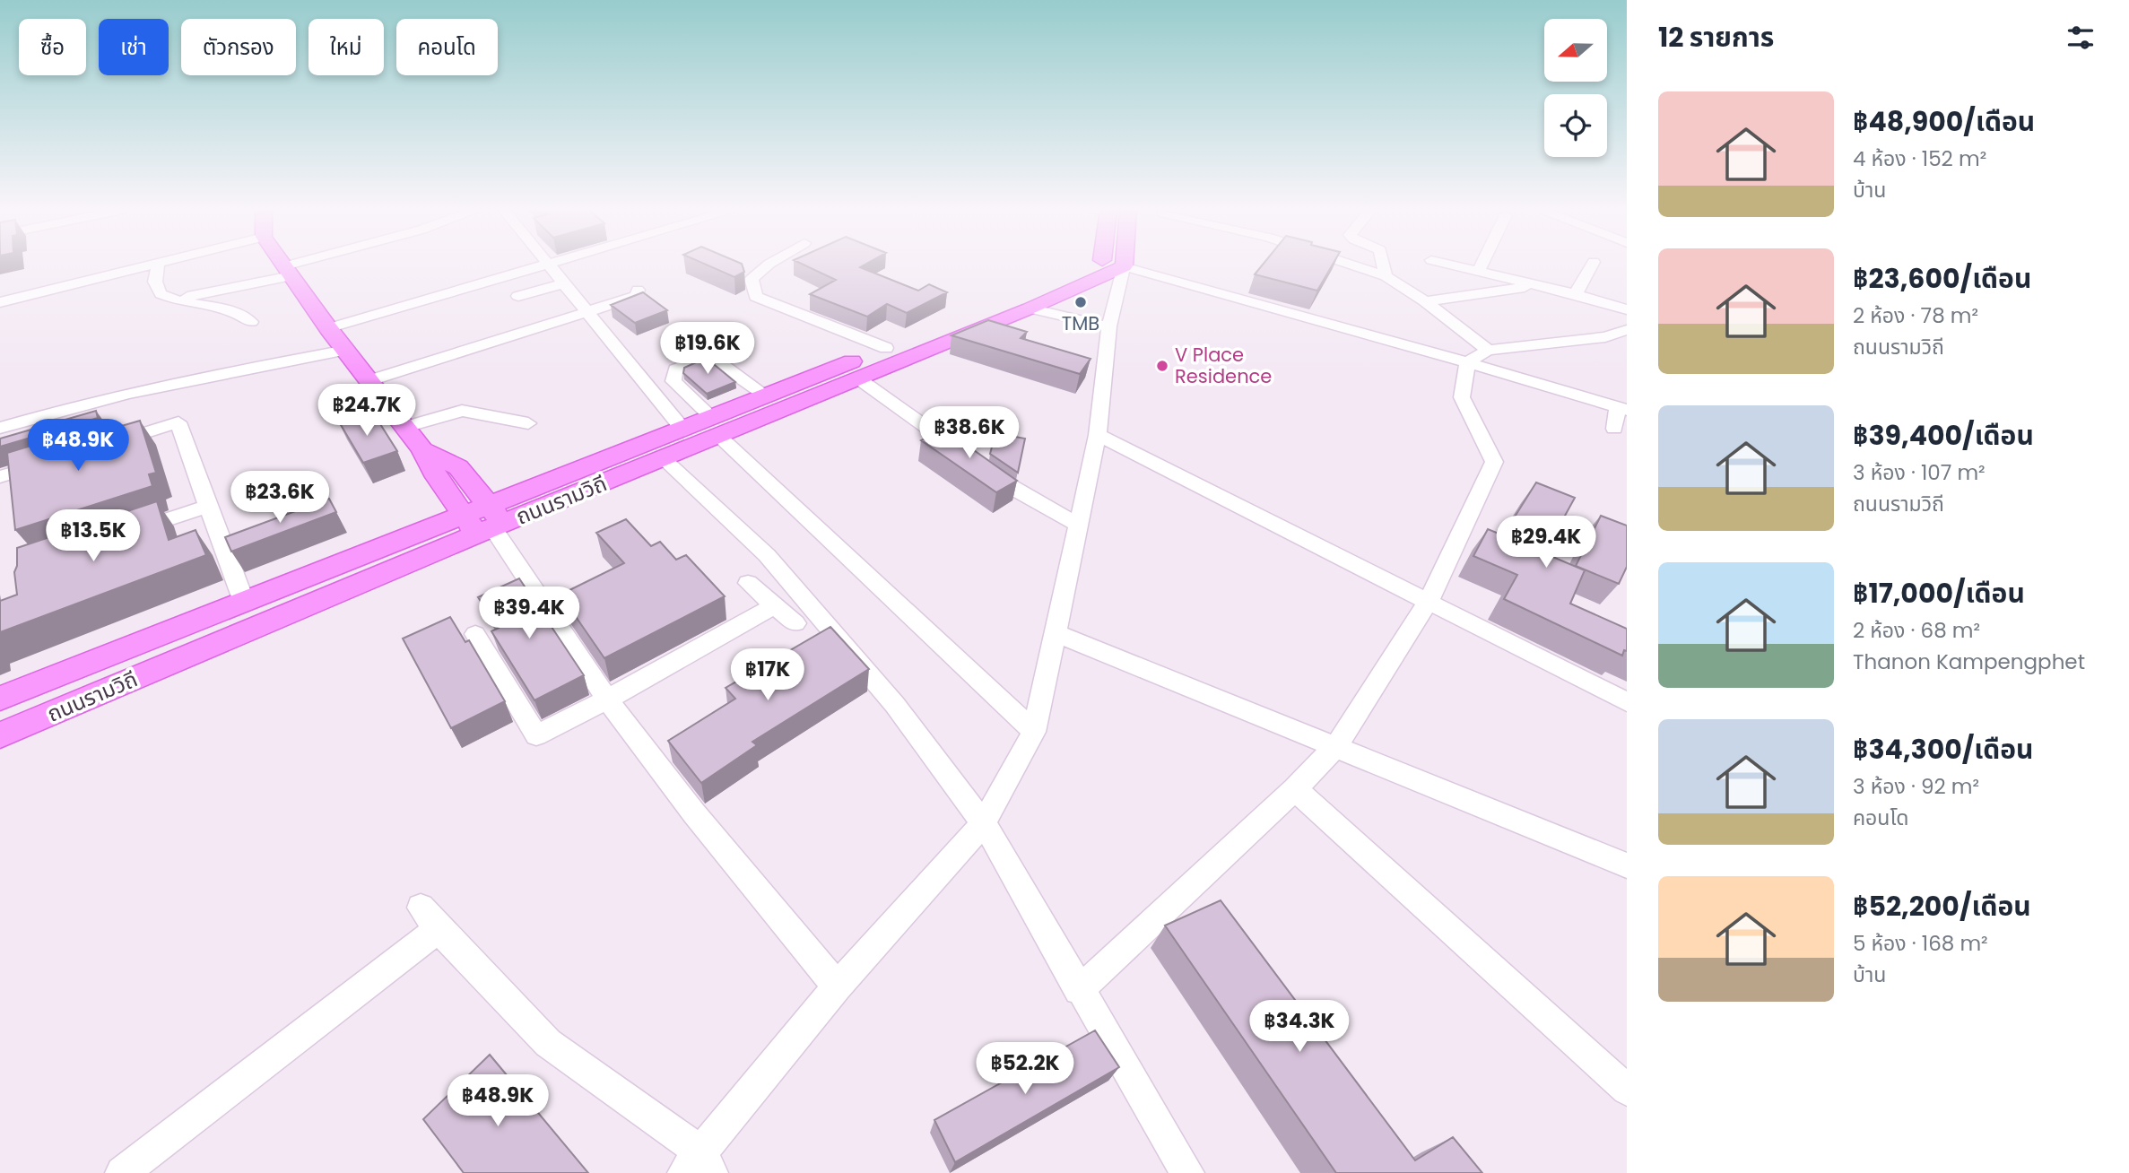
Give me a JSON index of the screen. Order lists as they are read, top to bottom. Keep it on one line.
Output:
{"streets":{"main road":["ถนนรามวิถี"]},"places":["TMB","V Place Residence"],"north":"left","page":{"heading":"12 รายการ","chip":["ซื้อ","เช่า","ตัวกรอง","ใหม่","คอนโด"],"list":[{"name":"฿48,900/เดือน","note":"4 ห้อง · 152 m² · บ้าน"},{"name":"฿23,600/เดือน","note":"2 ห้อง · 78 m² · ถนนรามวิถี"},{"name":"฿39,400/เดือน","note":"3 ห้อง · 107 m² · ถนนรามวิถี"},{"name":"฿17,000/เดือน","note":"2 ห้อง · 68 m² · Thanon Kampengphet"},{"name":"฿34,300/เดือน","note":"3 ห้อง · 92 m² · คอนโด"},{"name":"฿52,200/เดือน","note":"5 ห้อง · 168 m² · บ้าน"}],"price":["฿19.6K","฿24.7K","฿38.6K","฿48.9K","฿23.6K","฿13.5K","฿29.4K","฿39.4K","฿17K","฿34.3K","฿52.2K","฿48.9K"]}}
